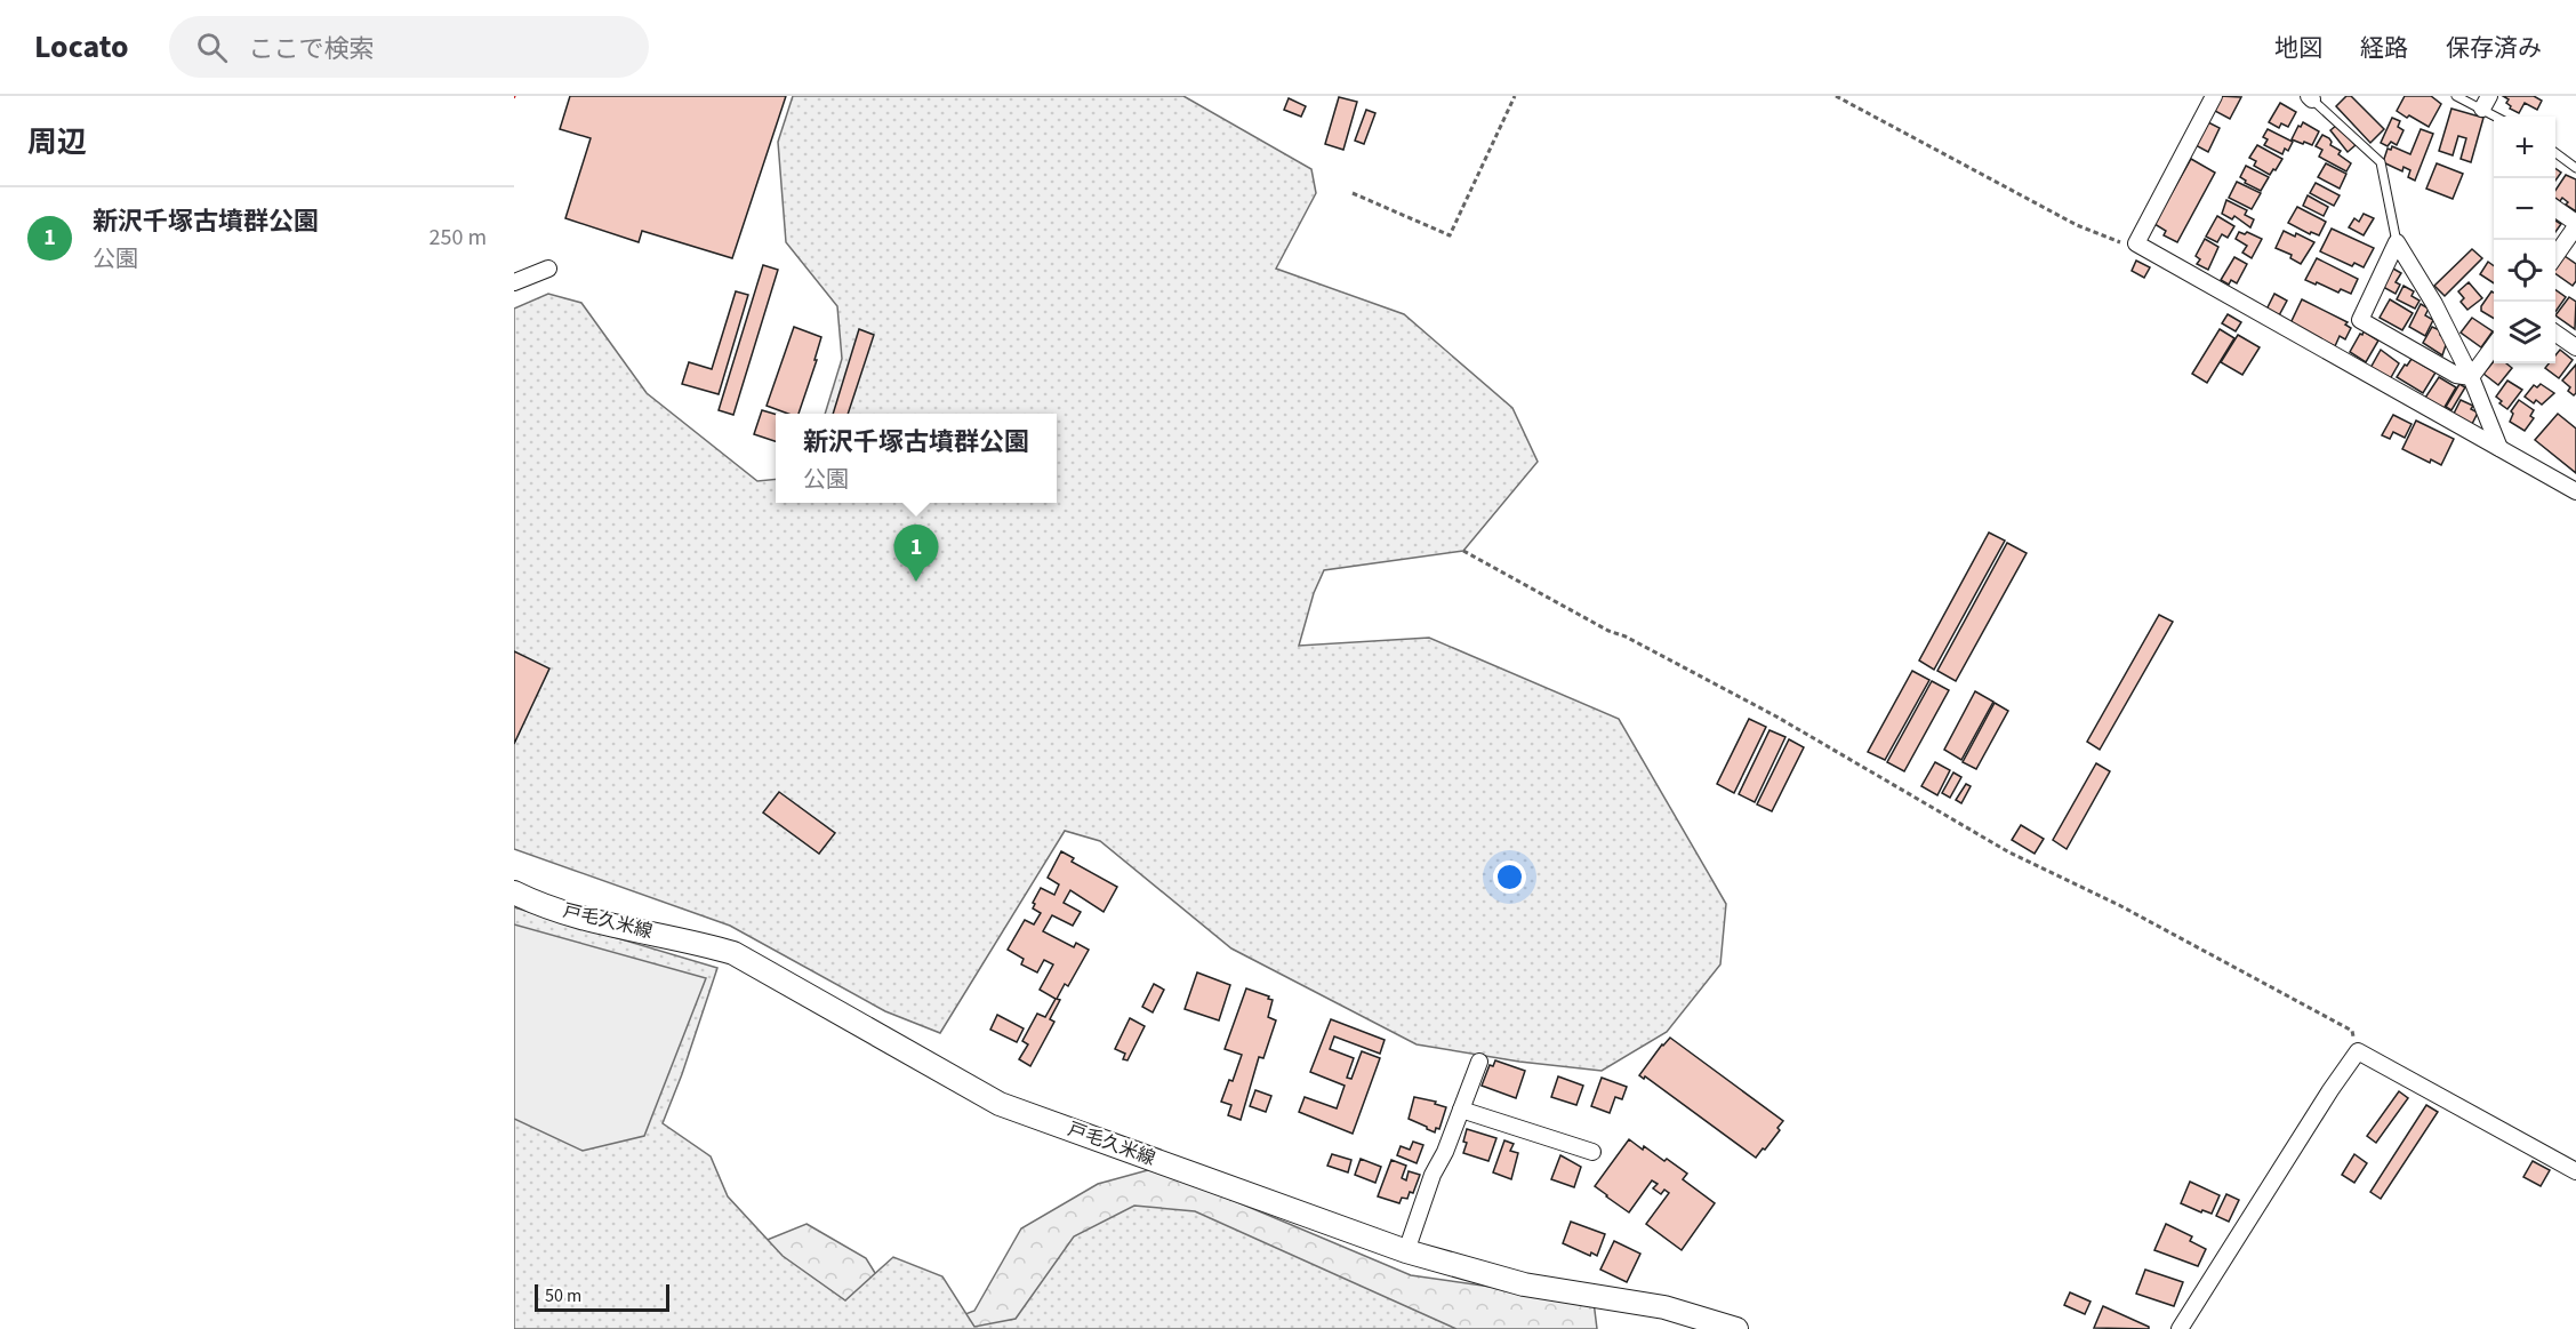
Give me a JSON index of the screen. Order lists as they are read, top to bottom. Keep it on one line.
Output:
{"streets":{"main road":["戸毛久米線"]},"scale_bar":"50 m","page":{"header":"Locato","search":"ここで検索","nav":["地図","経路","保存済み"],"heading":"周辺","map_buttons":["+","−"],"list":[{"mark":"1","name":"新沢千塚古墳群公園","note":"公園","value":"250 m"}],"popup":["新沢千塚古墳群公園","公園"],"pins":"1","scale":"50 m"}}
